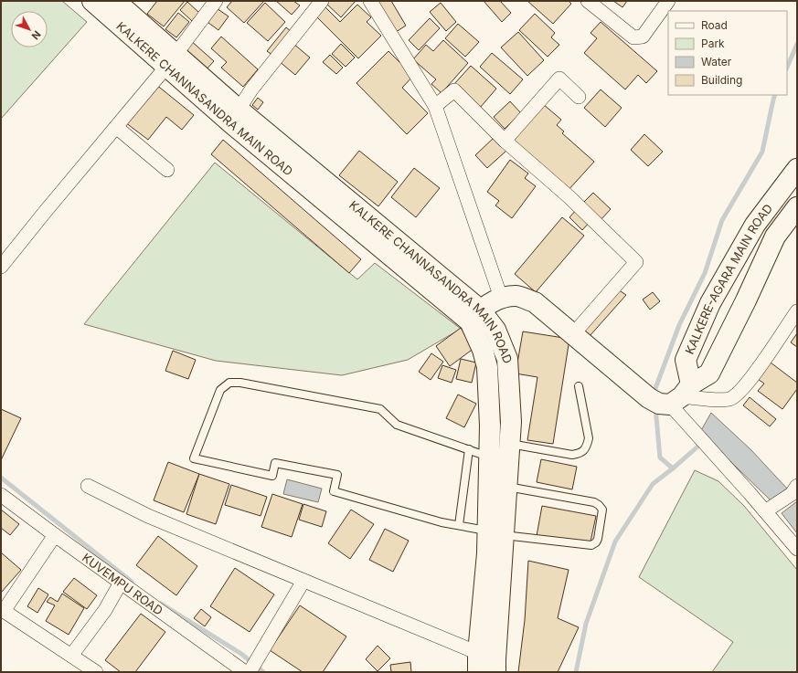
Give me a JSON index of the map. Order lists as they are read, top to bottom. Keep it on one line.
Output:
{"streets":{"main road":["KALKERE CHANNASANDRA MAIN ROAD","KALKERE-AGARA MAIN ROAD"],"street":["KUVEMPU ROAD"]},"legend":["Road","Park","Water","Building"],"north":"bottom right"}
